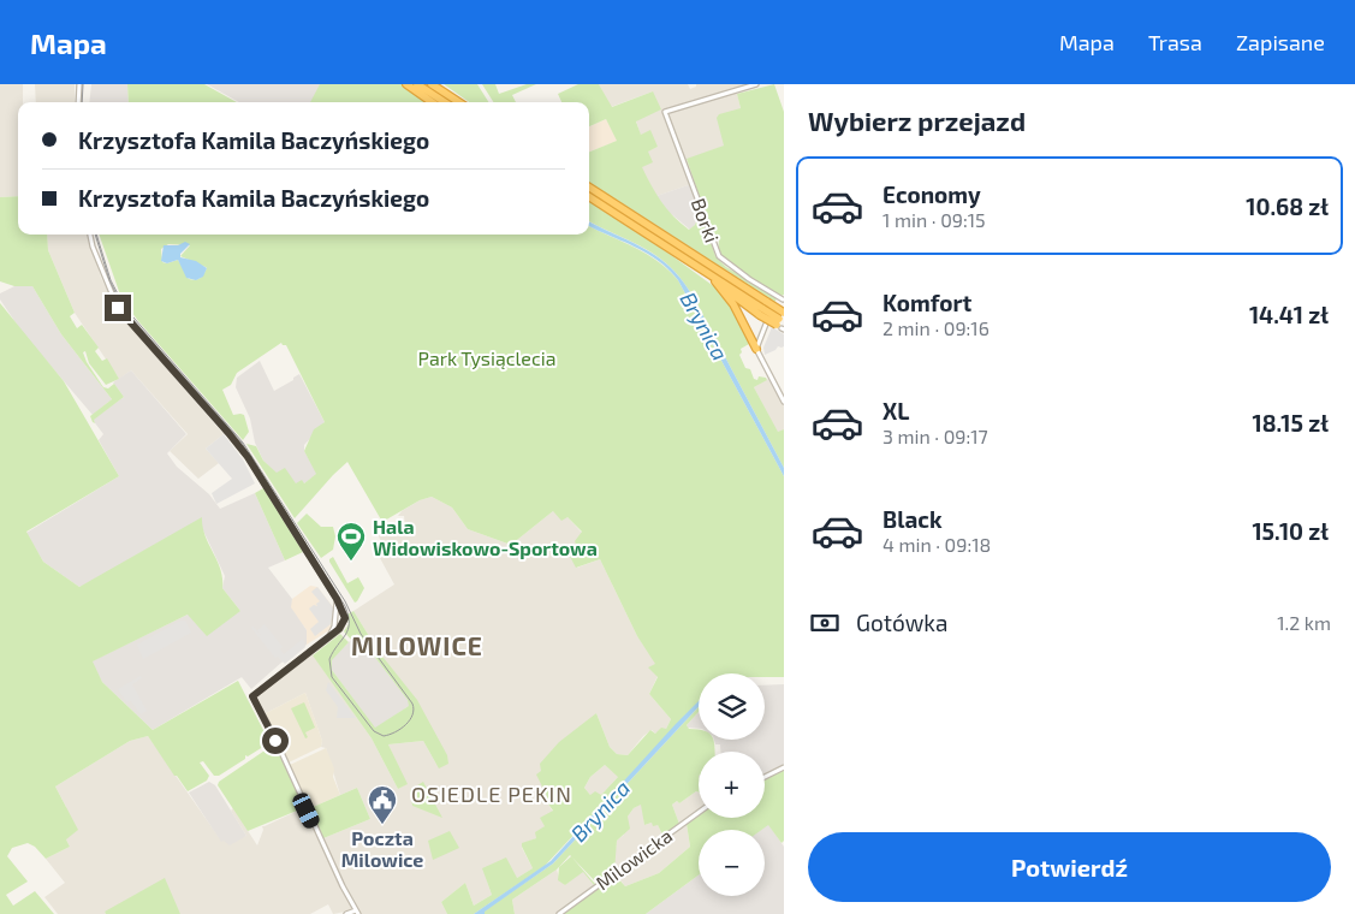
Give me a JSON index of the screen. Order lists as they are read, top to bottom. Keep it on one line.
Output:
{"streets":{"street":["Borki","Milowicka"]},"districts":["MILOWICE","OSIEDLE PEKIN"],"water":["Brynica"],"parks":["Park Tysiąclecia"],"places":{"sports":["Hala Widowiskowo-Sportowa"],"public building":["Poczta Milowice"]},"page":{"header":"Mapa","nav":["Mapa","Trasa","Zapisane"],"heading":"Wybierz przejazd","banner":["Krzysztofa Kamila Baczyńskiego","Krzysztofa Kamila Baczyńskiego"],"list":[{"name":"Economy","note":"1 min · 09:15","value":"10.68 zł"},{"name":"Komfort","note":"2 min · 09:16","value":"14.41 zł"},{"name":"XL","note":"3 min · 09:17","value":"18.15 zł"},{"name":"Black","note":"4 min · 09:18","value":"15.10 zł"}],"pay":["Gotówka","1.2 km"],"map_buttons":["+","−"],"buttons":"Potwierdź"}}
